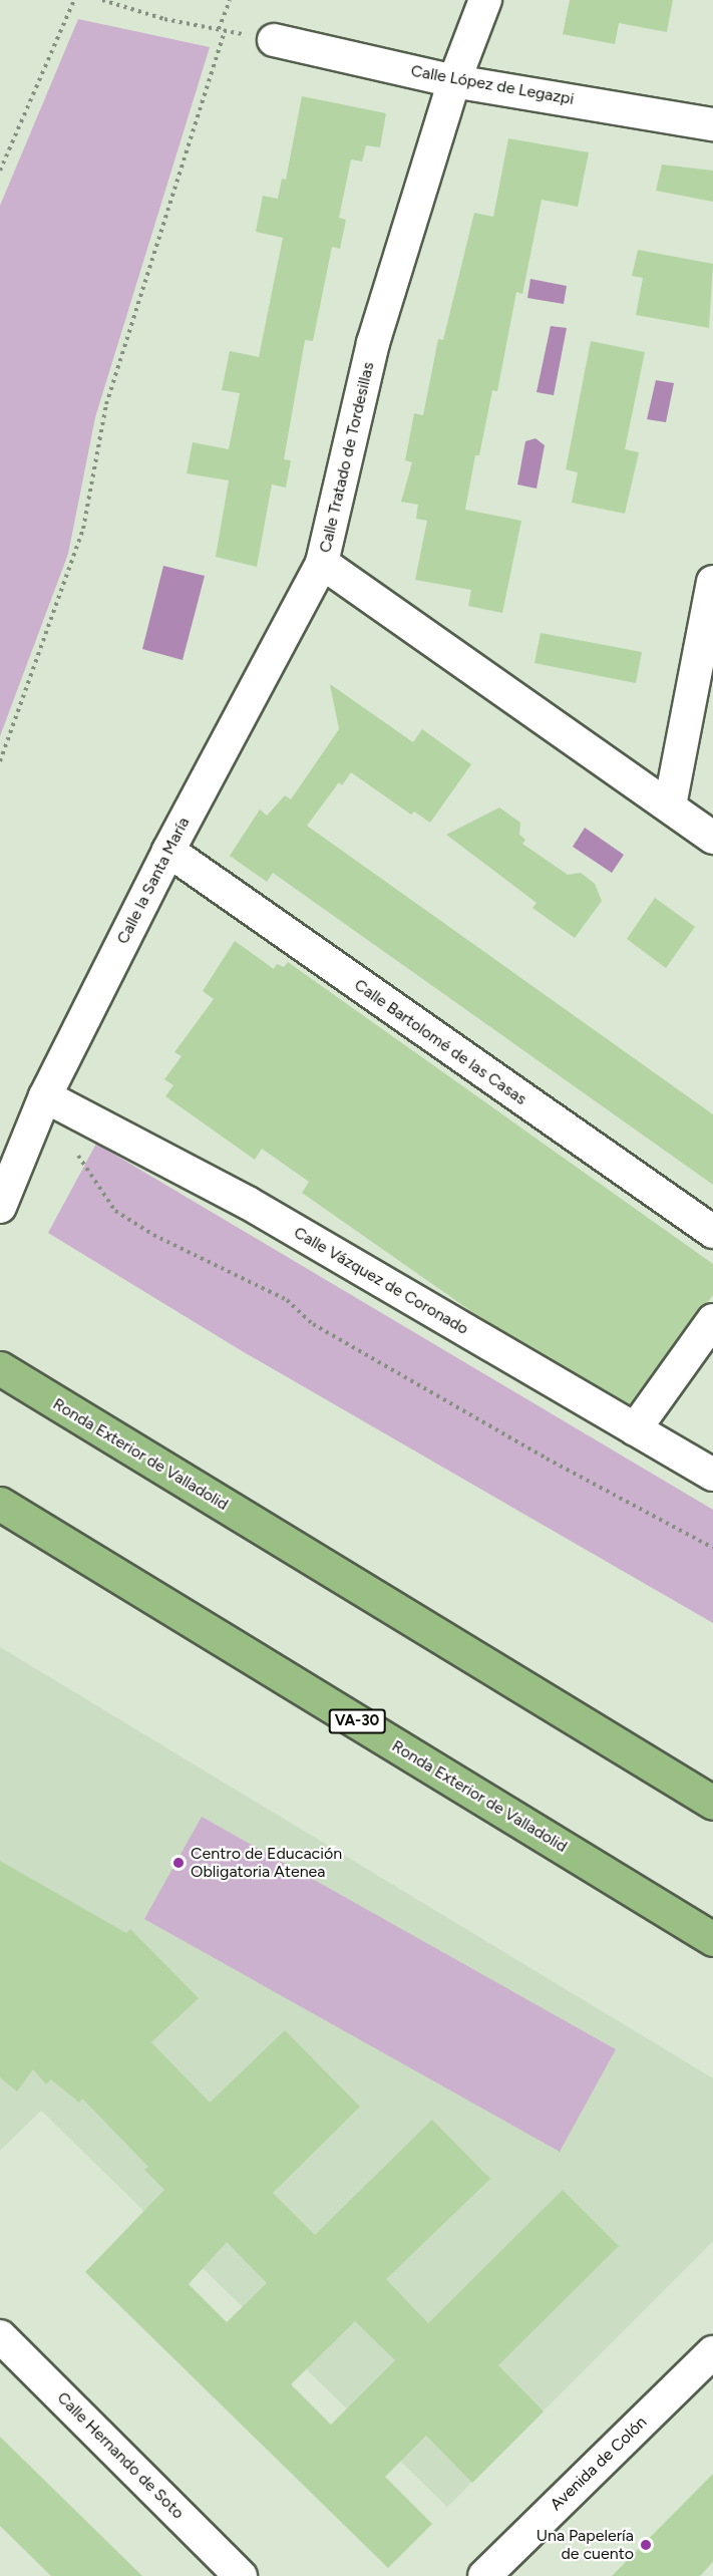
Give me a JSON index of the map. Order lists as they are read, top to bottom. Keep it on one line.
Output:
{"streets":{"highway":["Ronda Exterior de Valladolid","VA-30"],"street":["Calle López de Legazpi","Calle Tratado de Tordesillas","Calle la Santa María","Calle Bartolomé de las Casas","Calle Vázquez de Coronado","Calle Hernando de Soto","Avenida de Colón"]},"crossings":[["Calle López de Legazpi","Calle Tratado de Tordesillas"],["Calle Tratado de Tordesillas","Calle la Santa María"],["Calle la Santa María","Calle Bartolomé de las Casas"],["Calle la Santa María","Calle Vázquez de Coronado"]],"places":["Centro de Educación Obligatoria Atenea","Una Papelería de cuento"]}
